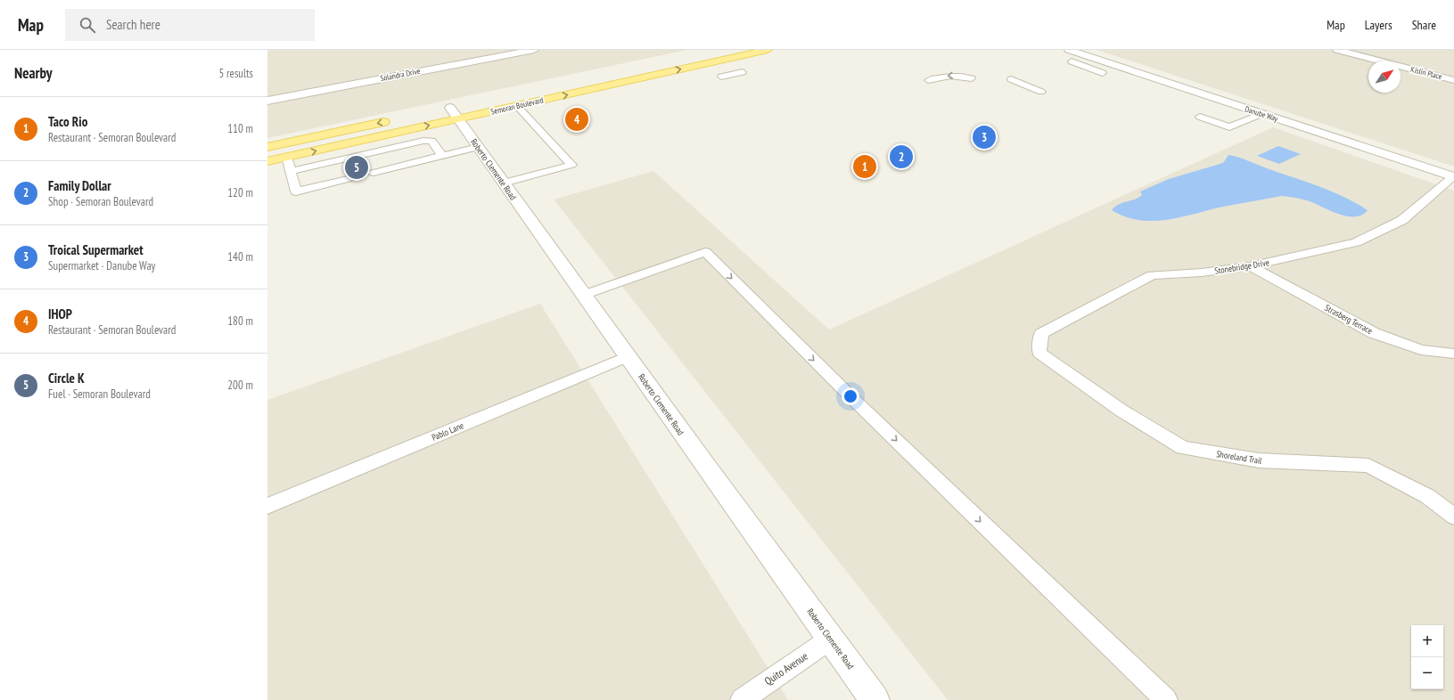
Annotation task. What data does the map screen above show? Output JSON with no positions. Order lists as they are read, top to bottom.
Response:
{
  "streets": {
    "main road": ["Semoran Boulevard"],
    "street": [
      "Kislin Place",
      "Solandra Drive",
      "Danube Way",
      "Roberto Clemente Road"
    ],
    "lane": [
      "Stonebridge Drive",
      "Strasberg Terrace",
      "Pablo Lane",
      "Shoreland Trail",
      "Quito Avenue"
    ]
  },
  "crossings": [
    ["Semoran Boulevard", "Roberto Clemente Road"],
    ["Danube Way", "Stonebridge Drive"],
    ["Roberto Clemente Road", "Pablo Lane"],
    ["Roberto Clemente Road", "Quito Avenue"],
    ["Stonebridge Drive", "Strasberg Terrace"],
    ["Stonebridge Drive", "Shoreland Trail"]
  ],
  "north": "top right",
  "page": {
    "header": "Map",
    "search": "Search here",
    "nav": ["Map", "Layers", "Share"],
    "heading": ["Nearby", "5 results"],
    "list": [
      {
        "mark": "1",
        "name": "Taco Rio",
        "note": "Restaurant · Semoran Boulevard",
        "value": "110 m"
      },
      {
        "mark": "2",
        "name": "Family Dollar",
        "note": "Shop · Semoran Boulevard",
        "value": "120 m"
      },
      {
        "mark": "3",
        "name": "Troical Supermarket",
        "note": "Supermarket · Danube Way",
        "value": "140 m"
      },
      {
        "mark": "4",
        "name": "IHOP",
        "note": "Restaurant · Semoran Boulevard",
        "value": "180 m"
      },
      {
        "mark": "5",
        "name": "Circle K",
        "note": "Fuel · Semoran Boulevard",
        "value": "200 m"
      }
    ],
    "pins": [
      "4",
      "3",
      "2",
      "1",
      "5"
    ],
    "map_buttons": ["+", "−"]
  }
}
